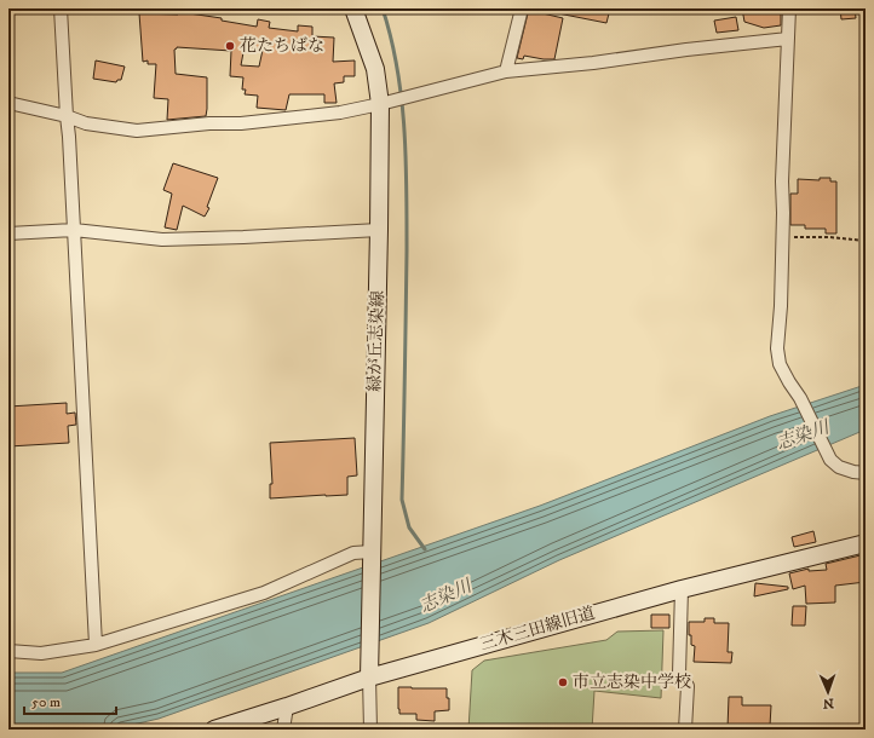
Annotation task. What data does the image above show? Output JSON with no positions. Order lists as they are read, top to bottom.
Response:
{
  "streets": {
    "street": ["緑が丘志染線", "三木三田線旧道"]
  },
  "crossings": [
    ["緑が丘志染線", "三木三田線旧道"]
  ],
  "water": ["志染川"],
  "places": ["花たちばな", "市立志染中学校"],
  "scale_bar": "50 m",
  "north": "bottom"
}
